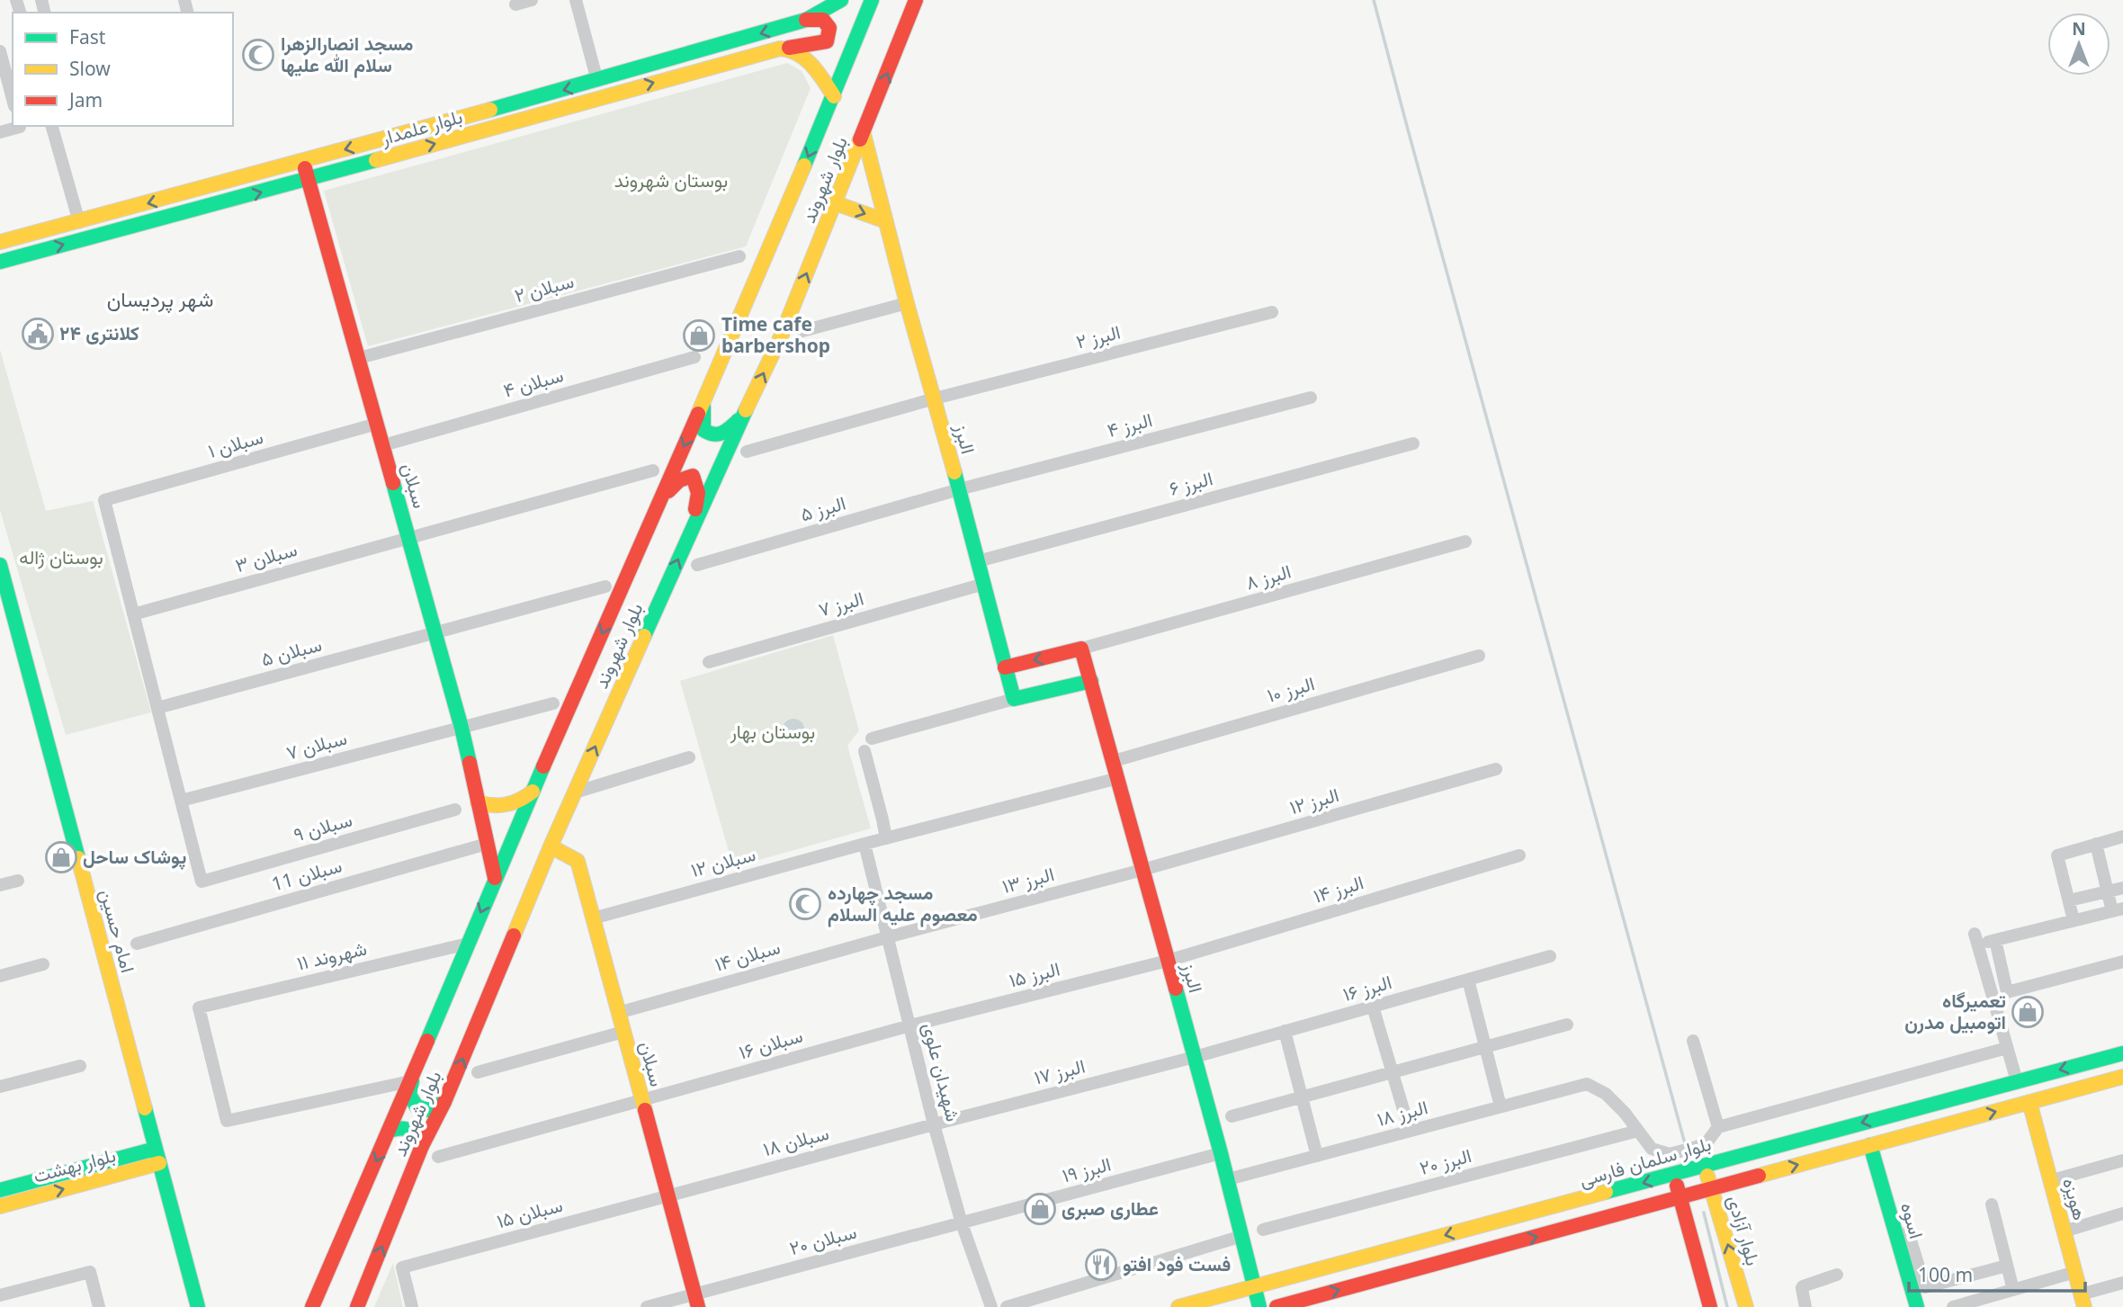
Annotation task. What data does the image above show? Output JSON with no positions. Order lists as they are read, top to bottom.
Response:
{
  "streets": {
    "main road": [
      "بلوار علمدار",
      "بلوار شهروند",
      "البرز",
      "سبلان",
      "امام حسین",
      "بلوار سلمان فارسی",
      "بلوار بهشت",
      "هویزه",
      "اسوه",
      "بلوار آزادی"
    ],
    "street": [
      "سبلان ۲",
      "البرز ۲",
      "سبلان ۴",
      "البرز ۴",
      "سبلان ۱",
      "البرز ۶",
      "البرز ۵",
      "سبلان ۳",
      "البرز ۸",
      "البرز ۷",
      "سبلان ۵",
      "البرز ۱۰",
      "سبلان ۷",
      "البرز ۱۲",
      "سبلان ۹",
      "سبلان ۱۲",
      "سبلان 11",
      "البرز ۱۳",
      "البرز ۱۴",
      "شهروند ۱۱",
      "سبلان ۱۴",
      "البرز ۱۵",
      "البرز ۱۶",
      "سبلان ۱۶",
      "شهیدان علوی",
      "البرز ۱۷",
      "البرز ۱۸",
      "سبلان ۱۸",
      "البرز ۲۰",
      "البرز ۱۹",
      "سبلان ۱۵",
      "سبلان ۲۰"
    ]
  },
  "crossings": [
    ["بلوار علمدار", "سبلان"],
    ["بلوار شهروند", "البرز"],
    ["بلوار شهروند", "سبلان"],
    ["بلوار شهروند", "شهروند ۱۱"],
    ["سبلان ۲", "سبلان"],
    ["البرز ۲", "البرز"],
    ["سبلان ۴", "سبلان"],
    ["البرز ۴", "البرز"],
    ["البرز ۴", "البرز ۵"],
    ["البرز", "البرز ۶"],
    ["البرز", "البرز ۵"],
    ["البرز", "البرز ۸"],
    ["البرز", "البرز ۷"],
    ["البرز", "البرز ۱۰"],
    ["البرز", "البرز ۱۲"],
    ["البرز", "سبلان ۱۲"],
    ["البرز", "البرز ۱۳"],
    ["البرز", "البرز ۱۴"],
    ["البرز", "البرز ۱۵"],
    ["البرز", "البرز ۱۶"],
    ["البرز", "البرز ۱۷"],
    ["البرز", "البرز ۱۸"],
    ["البرز", "بلوار سلمان فارسی"],
    ["البرز", "البرز ۱۹"],
    ["سبلان ۱", "سبلان"],
    ["سبلان ۱", "سبلان ۳"],
    ["سبلان", "سبلان ۳"],
    ["سبلان", "سبلان ۵"],
    ["سبلان", "سبلان ۷"],
    ["سبلان", "سبلان ۱۲"],
    ["سبلان", "سبلان 11"],
    ["سبلان", "سبلان ۱۴"],
    ["سبلان", "سبلان ۱۶"],
    ["سبلان", "سبلان ۱۸"],
    ["سبلان", "سبلان ۱۵"],
    ["سبلان", "سبلان ۲۰"],
    ["سبلان ۷", "سبلان ۹"],
    ["البرز ۱۲", "البرز ۱۳"],
    ["سبلان ۱۲", "شهیدان علوی"],
    ["البرز ۱۳", "سبلان ۱۴"],
    ["البرز ۱۳", "شهیدان علوی"],
    ["البرز ۱۴", "البرز ۱۵"],
    ["امام حسین", "بلوار بهشت"],
    ["سبلان ۱۴", "شهیدان علوی"],
    ["البرز ۱۵", "سبلان ۱۶"],
    ["البرز ۱۵", "شهیدان علوی"],
    ["البرز ۱۶", "البرز ۱۷"],
    ["سبلان ۱۶", "شهیدان علوی"],
    ["شهیدان علوی", "البرز ۱۷"],
    ["شهیدان علوی", "سبلان ۱۸"],
    ["شهیدان علوی", "البرز ۱۹"],
    ["شهیدان علوی", "سبلان ۲۰"],
    ["البرز ۱۷", "سبلان ۱۸"],
    ["البرز ۱۸", "البرز ۲۰"],
    ["سبلان ۱۸", "سبلان ۱۵"],
    ["بلوار سلمان فارسی", "بلوار آزادی"],
    ["البرز ۱۹", "سبلان ۲۰"]
  ],
  "districts": ["شهر پردیسان"],
  "parks": ["بوستان شهروند", "بوستان ژاله", "بوستان بهار"],
  "places": {
    "mosque": ["مسجد انصارالزهرا سلام الله علیها", "مسجد چهارده معصوم علیه السلام"],
    "public building": ["کلانتری ۲۴"],
    "shop": [
      "Time cafe barbershop",
      "پوشاک ساحل",
      "تعمیرگاه اتومبیل مدرن",
      "عطاری صبری"
    ],
    "restaurant": ["فست فود افتو"]
  },
  "legend": ["Fast", "Slow", "Jam"],
  "scale_bar": "100 m",
  "north": "top"
}
